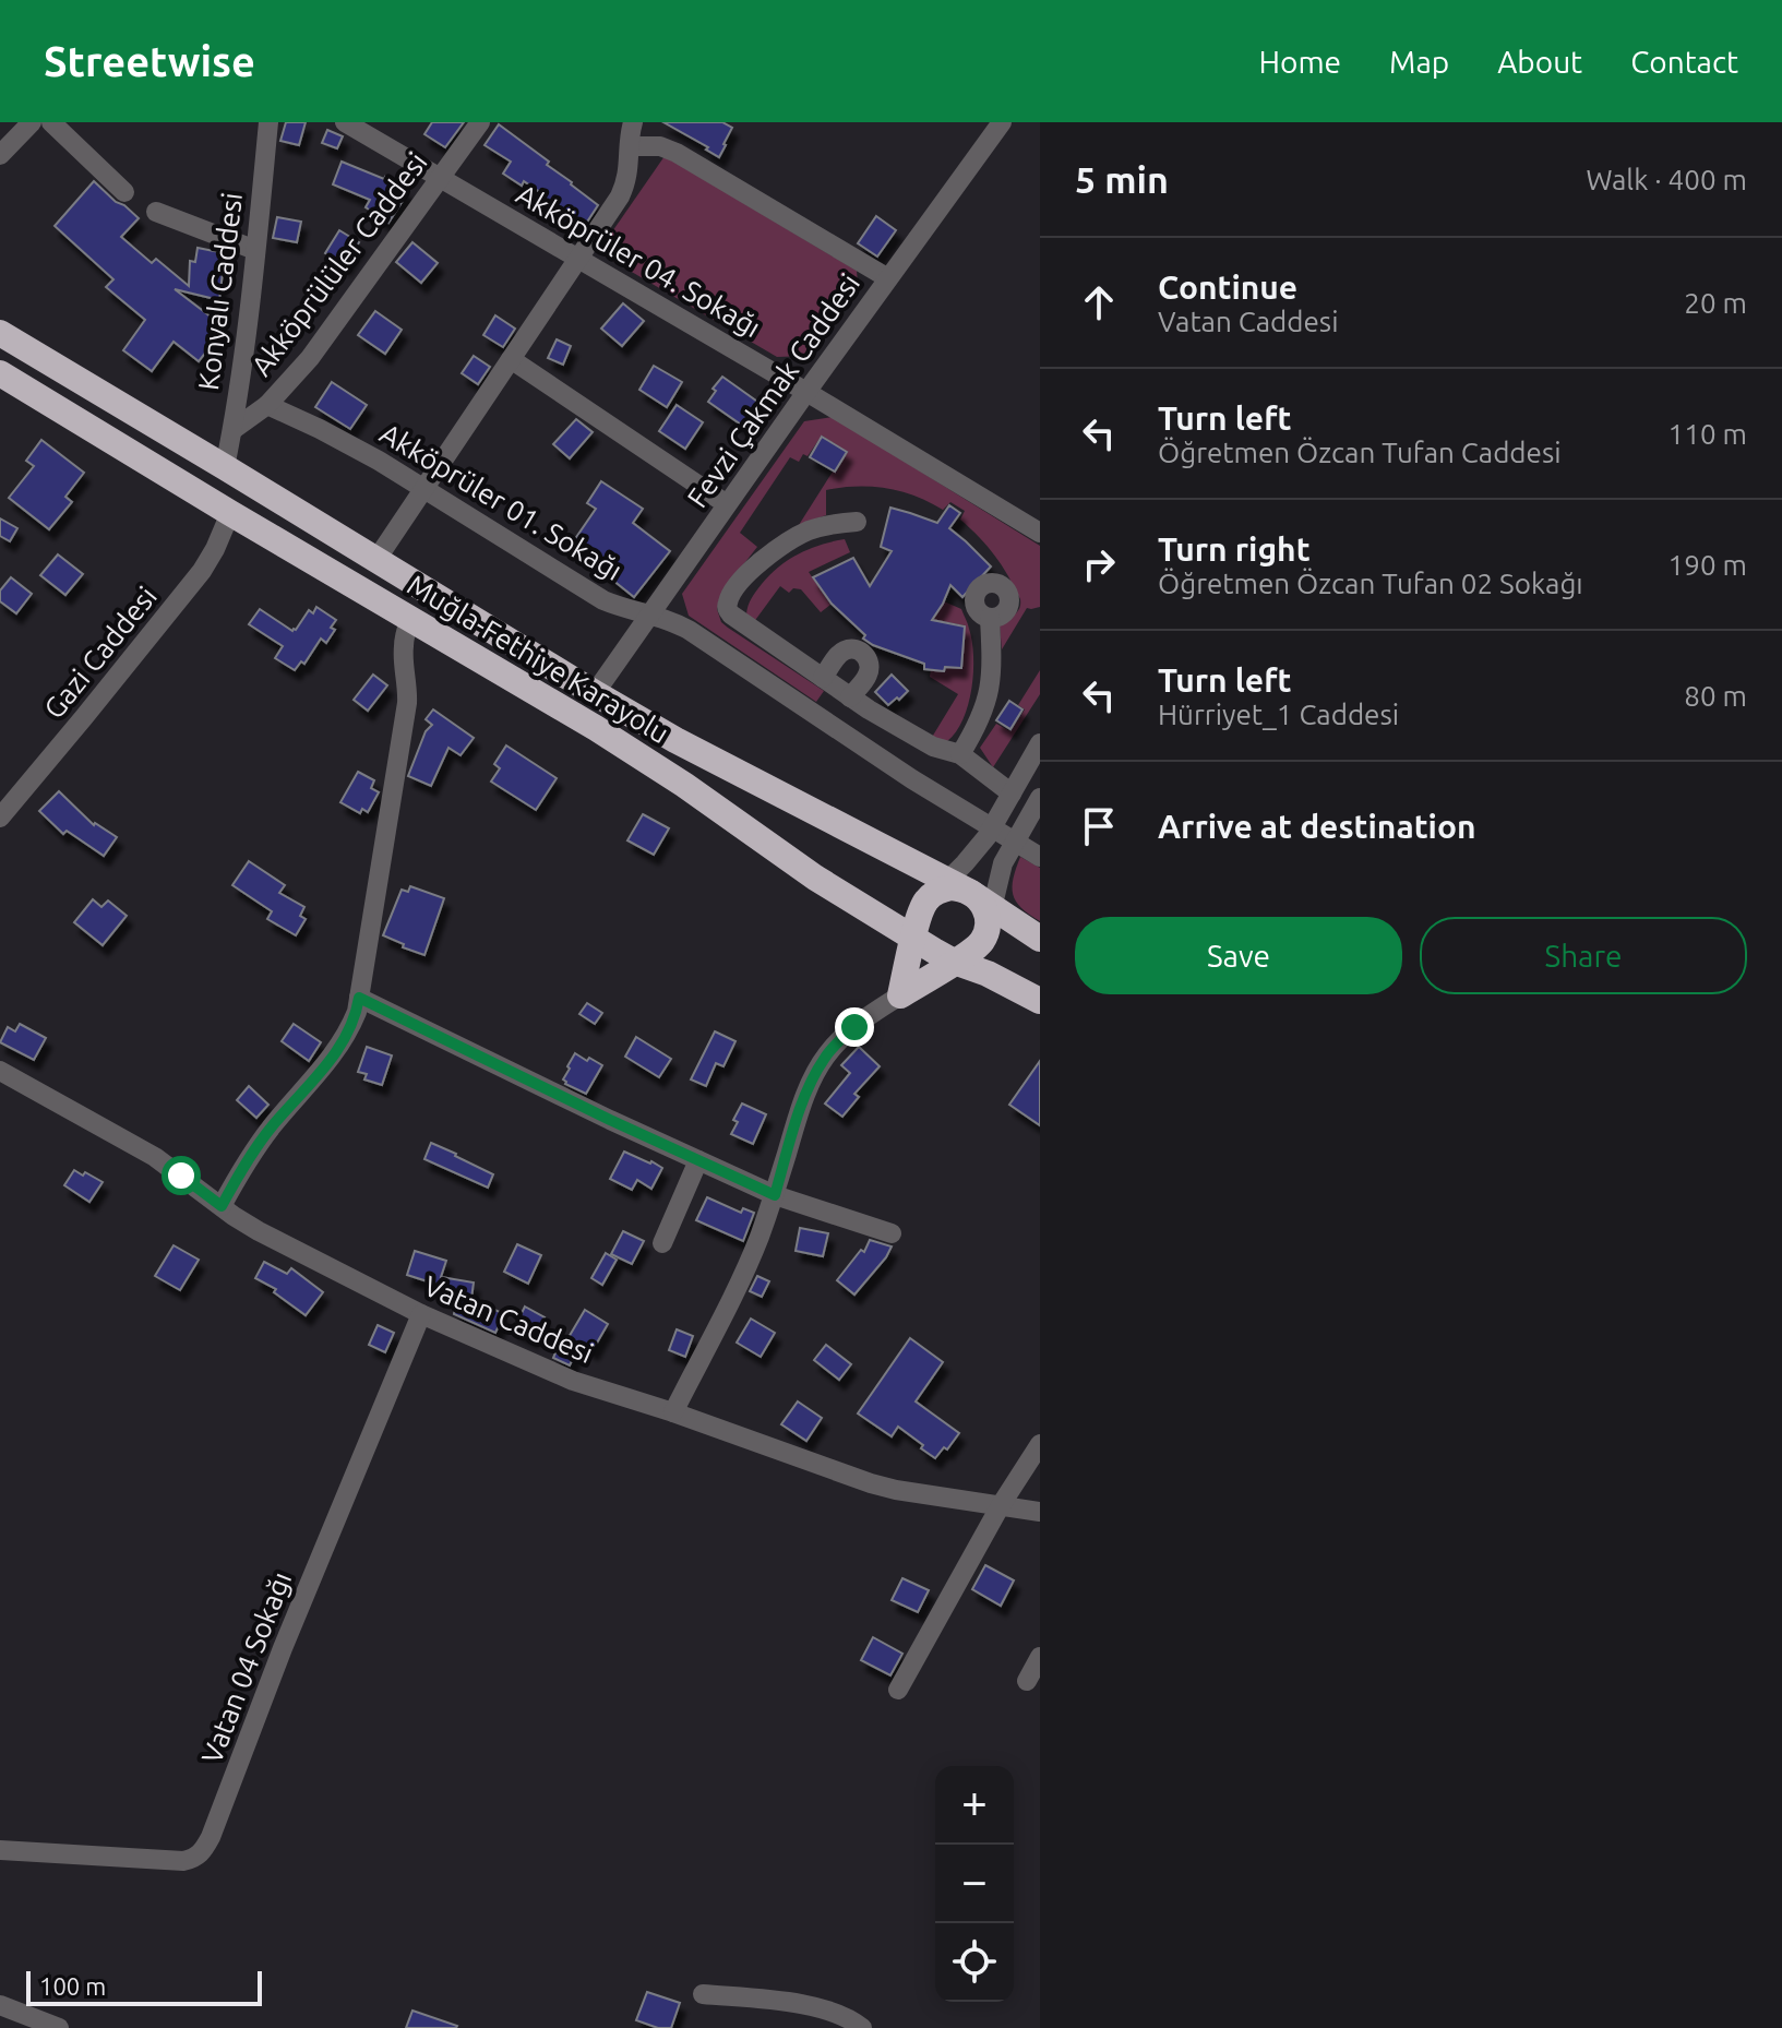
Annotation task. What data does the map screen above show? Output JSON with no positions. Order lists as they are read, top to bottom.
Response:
{
  "streets": {
    "highway": ["Muğla-Fethiye Karayolu"],
    "street": [
      "Akköprüler 04. Sokağı",
      "Akköprülüler Caddesi",
      "Konyalı Caddesi",
      "Fevzi Çakmak Caddesi",
      "Akköprüler 01. Sokağı",
      "Gazi Caddesi",
      "Vatan Caddesi",
      "Vatan 04 Sokağı"
    ]
  },
  "crossings": [
    ["Akköprüler 04. Sokağı", "Akköprülüler Caddesi"],
    ["Akköprüler 04. Sokağı", "Fevzi Çakmak Caddesi"],
    ["Akköprülüler Caddesi", "Konyalı Caddesi"],
    ["Akköprülüler Caddesi", "Akköprüler 01. Sokağı"],
    ["Konyalı Caddesi", "Muğla-Fethiye Karayolu"],
    ["Fevzi Çakmak Caddesi", "Akköprüler 01. Sokağı"],
    ["Fevzi Çakmak Caddesi", "Muğla-Fethiye Karayolu"],
    ["Gazi Caddesi", "Muğla-Fethiye Karayolu"],
    ["Vatan Caddesi", "Vatan 04 Sokağı"]
  ],
  "scale_bar": "100 m",
  "page": {
    "header": "Streetwise",
    "nav": [
      "Home",
      "Map",
      "About",
      "Contact"
    ],
    "heading": ["5 min", "Walk · 400 m"],
    "list": [
      ["Continue", "Vatan Caddesi", "20 m"],
      ["Turn left", "Öğretmen Özcan Tufan Caddesi", "110 m"],
      ["Turn right", "Öğretmen Özcan Tufan 02 Sokağı", "190 m"],
      ["Turn left", "Hürriyet_1 Caddesi", "80 m"],
      "Arrive at destination"
    ],
    "buttons": ["Save", "Share"],
    "map_buttons": ["+", "−"],
    "scale": "100 m"
  }
}
